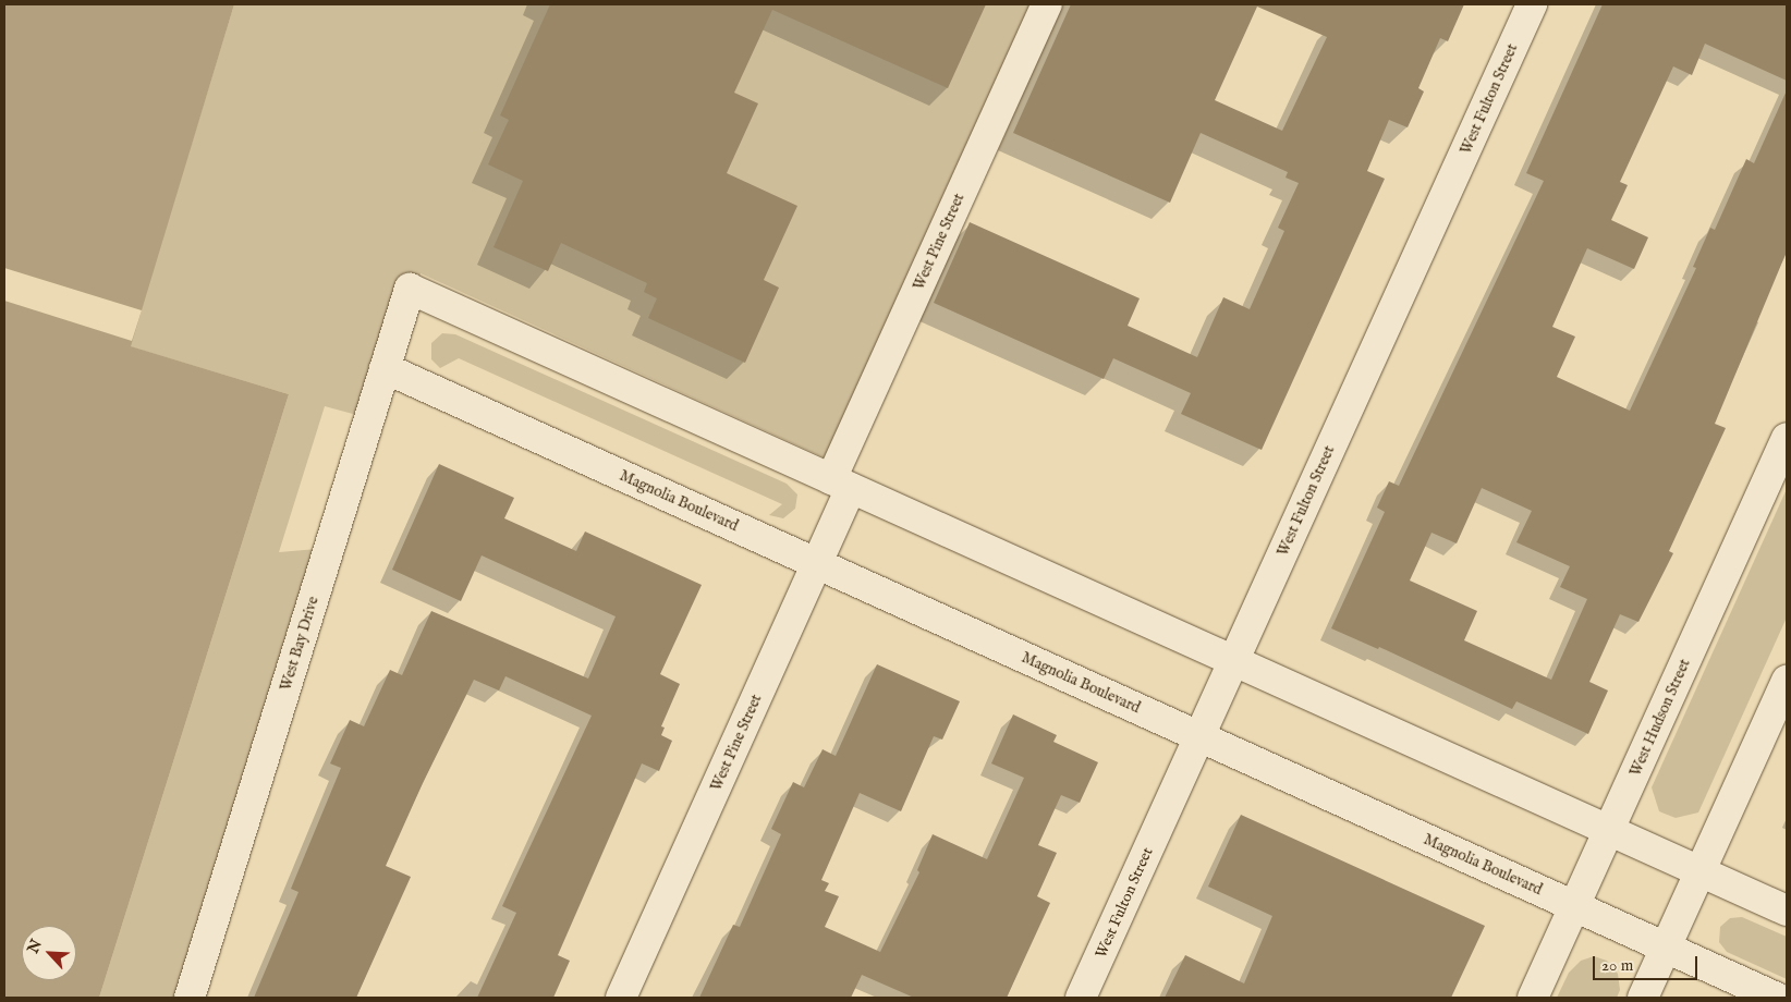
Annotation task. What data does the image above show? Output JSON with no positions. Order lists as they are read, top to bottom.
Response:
{
  "streets": {
    "street": [
      "West Fulton Street",
      "West Pine Street",
      "Magnolia Boulevard",
      "West Bay Drive",
      "West Hudson Street"
    ]
  },
  "crossings": [
    ["West Fulton Street", "Magnolia Boulevard"],
    ["West Pine Street", "Magnolia Boulevard"],
    ["West Pine Street", "West Bay Drive"],
    ["Magnolia Boulevard", "West Bay Drive"],
    ["Magnolia Boulevard", "West Hudson Street"]
  ],
  "scale_bar": "20 m",
  "north": "top left"
}
